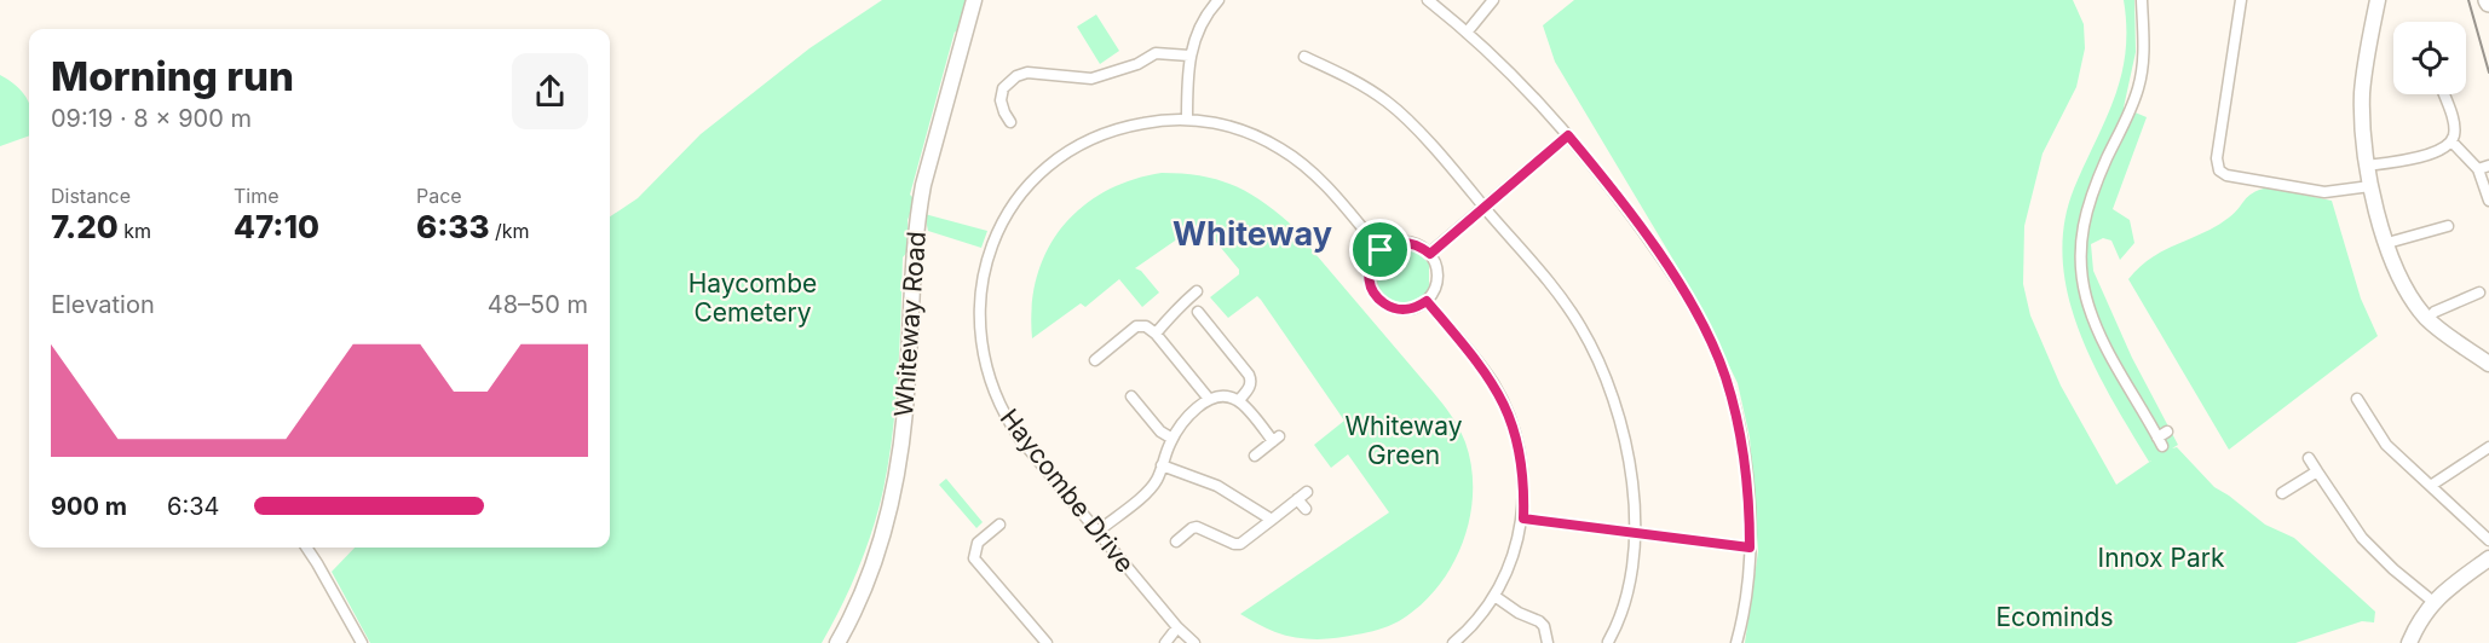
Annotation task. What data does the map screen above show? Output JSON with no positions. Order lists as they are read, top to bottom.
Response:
{
  "streets": {
    "street": ["Whiteway Road", "Haycombe Drive"]
  },
  "districts": ["Whiteway"],
  "parks": [
    "Haycombe Cemetery",
    "Whiteway Green",
    "Innox Park",
    "Ecominds"
  ],
  "page": {
    "heading": ["Morning run", "09:19 · 8 × 900 m"],
    "stats": [
      ["Distance", "7.20 km"],
      ["Time", "47:10"],
      ["Pace", "6:33 /km"]
    ],
    "chart": ["Elevation", "48–50 m"],
    "list": [
      {
        "name": "900 m",
        "note": "6:34"
      }
    ]
  }
}
